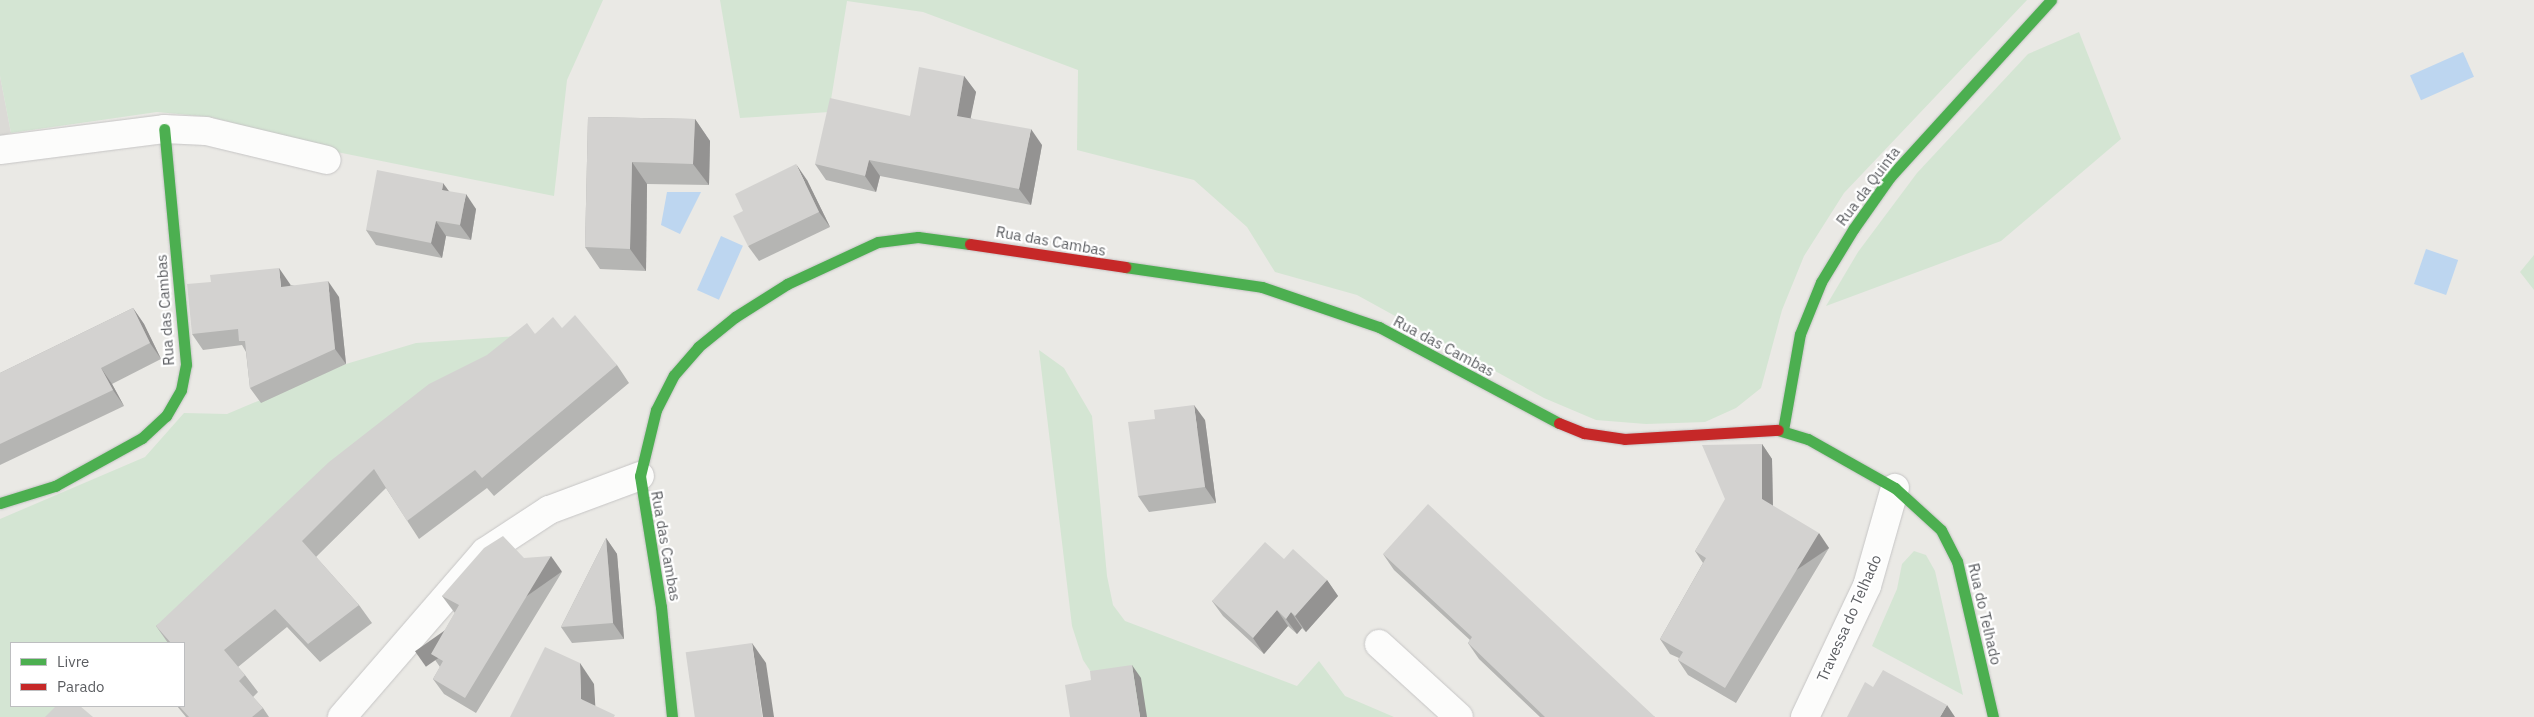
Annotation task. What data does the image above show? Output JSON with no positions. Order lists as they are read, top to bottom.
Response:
{
  "streets": {
    "street": [
      "Rua da Quinta",
      "Rua das Cambas",
      "Rua do Telhado",
      "Travessa do Telhado"
    ]
  },
  "crossings": [
    ["Rua da Quinta", "Rua das Cambas"],
    ["Rua da Quinta", "Rua do Telhado"],
    ["Rua das Cambas", "Rua do Telhado"],
    ["Rua do Telhado", "Travessa do Telhado"]
  ],
  "legend": ["Livre", "Parado"]
}
